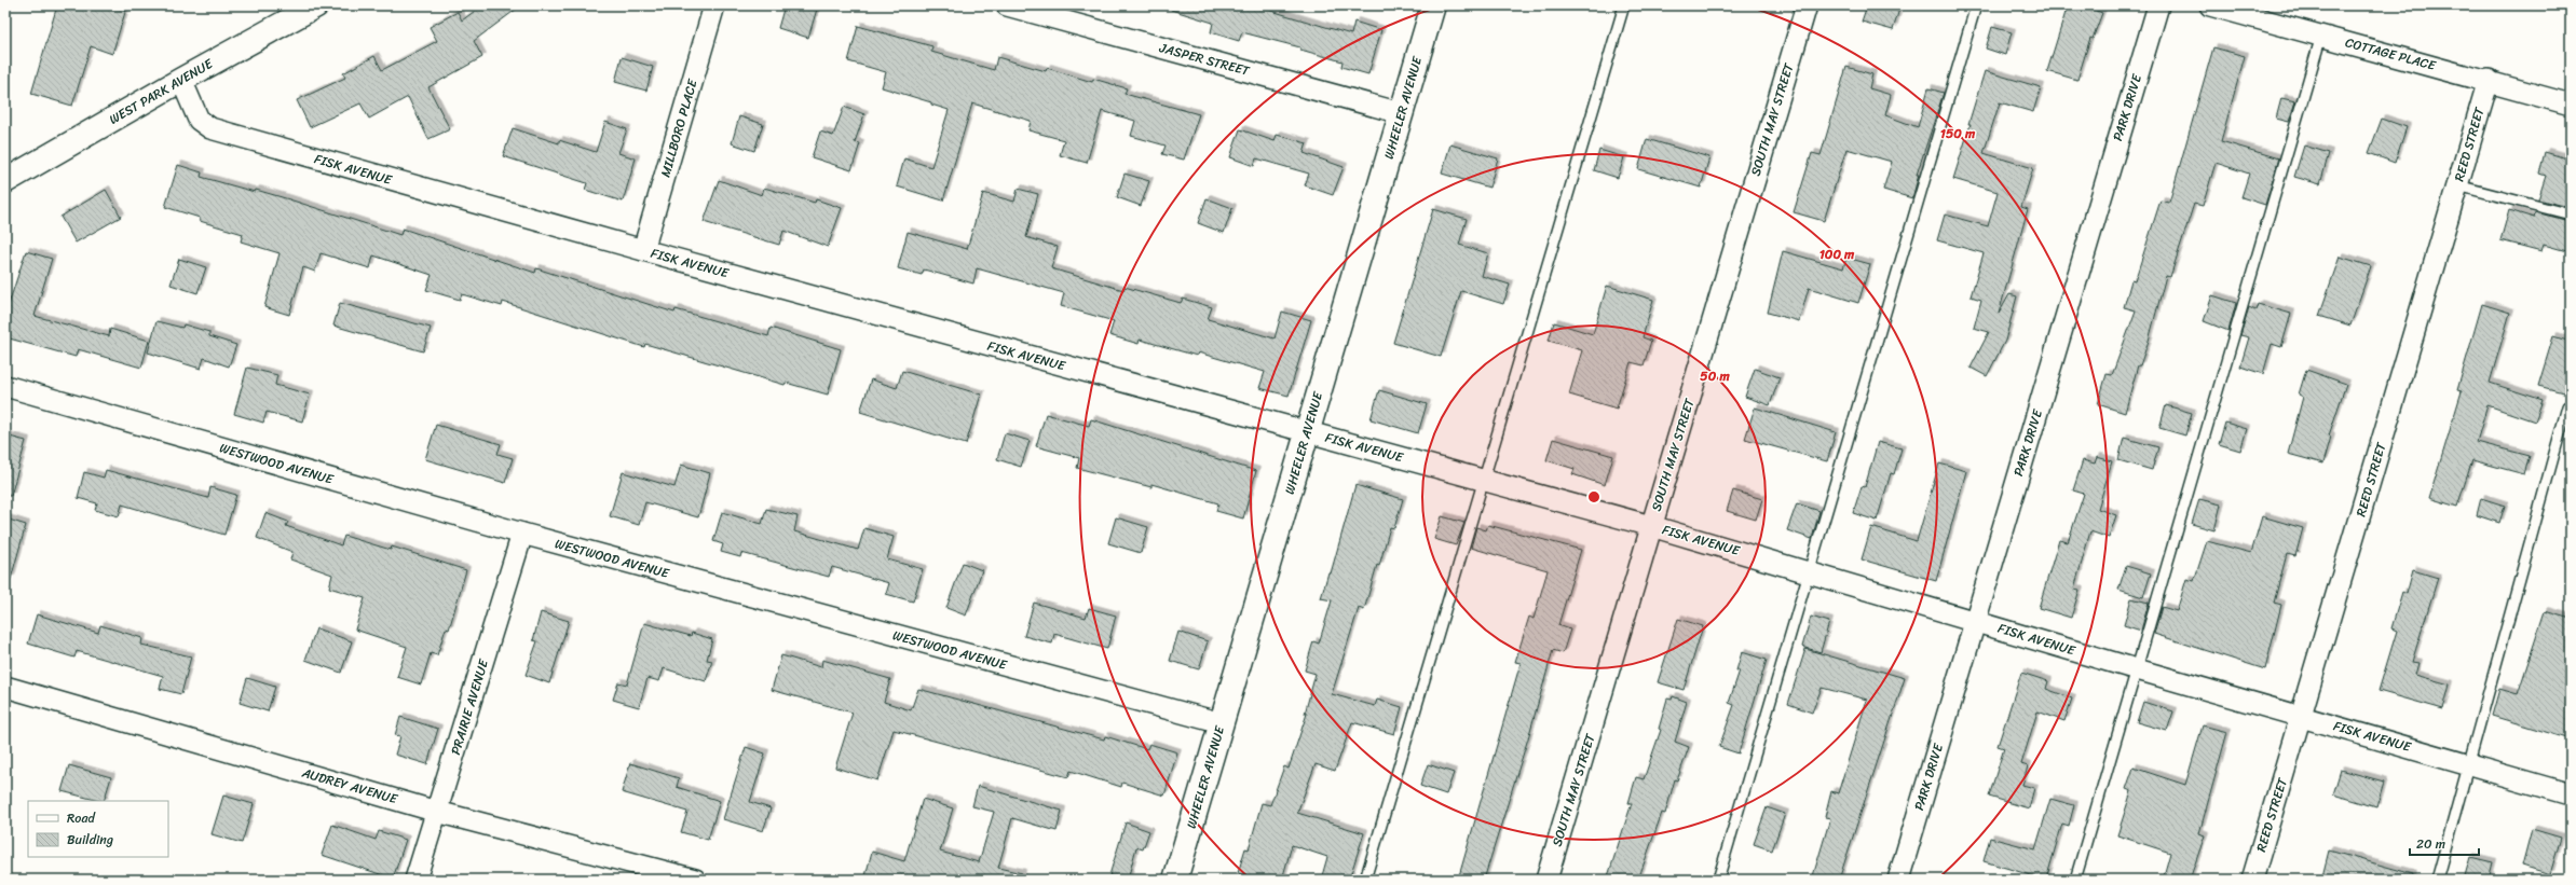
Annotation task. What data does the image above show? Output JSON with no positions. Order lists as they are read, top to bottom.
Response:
{
  "streets": {
    "street": [
      "COTTAGE PLACE",
      "JASPER STREET",
      "WEST PARK AVENUE",
      "WHEELER AVENUE",
      "PARK DRIVE",
      "SOUTH MAY STREET",
      "MILLBORO PLACE",
      "REED STREET",
      "FISK AVENUE",
      "WESTWOOD AVENUE",
      "PRAIRIE AVENUE",
      "AUDREY AVENUE"
    ]
  },
  "crossings": [
    ["COTTAGE PLACE", "REED STREET"],
    ["JASPER STREET", "WHEELER AVENUE"],
    ["WEST PARK AVENUE", "FISK AVENUE"],
    ["WHEELER AVENUE", "FISK AVENUE"],
    ["WHEELER AVENUE", "WESTWOOD AVENUE"],
    ["PARK DRIVE", "FISK AVENUE"],
    ["SOUTH MAY STREET", "FISK AVENUE"],
    ["MILLBORO PLACE", "FISK AVENUE"],
    ["REED STREET", "FISK AVENUE"],
    ["WESTWOOD AVENUE", "PRAIRIE AVENUE"],
    ["PRAIRIE AVENUE", "AUDREY AVENUE"]
  ],
  "legend": ["Road", "Building"],
  "scale_bar": "20 m",
  "rings": ["150 m", "100 m", "50 m"]
}
